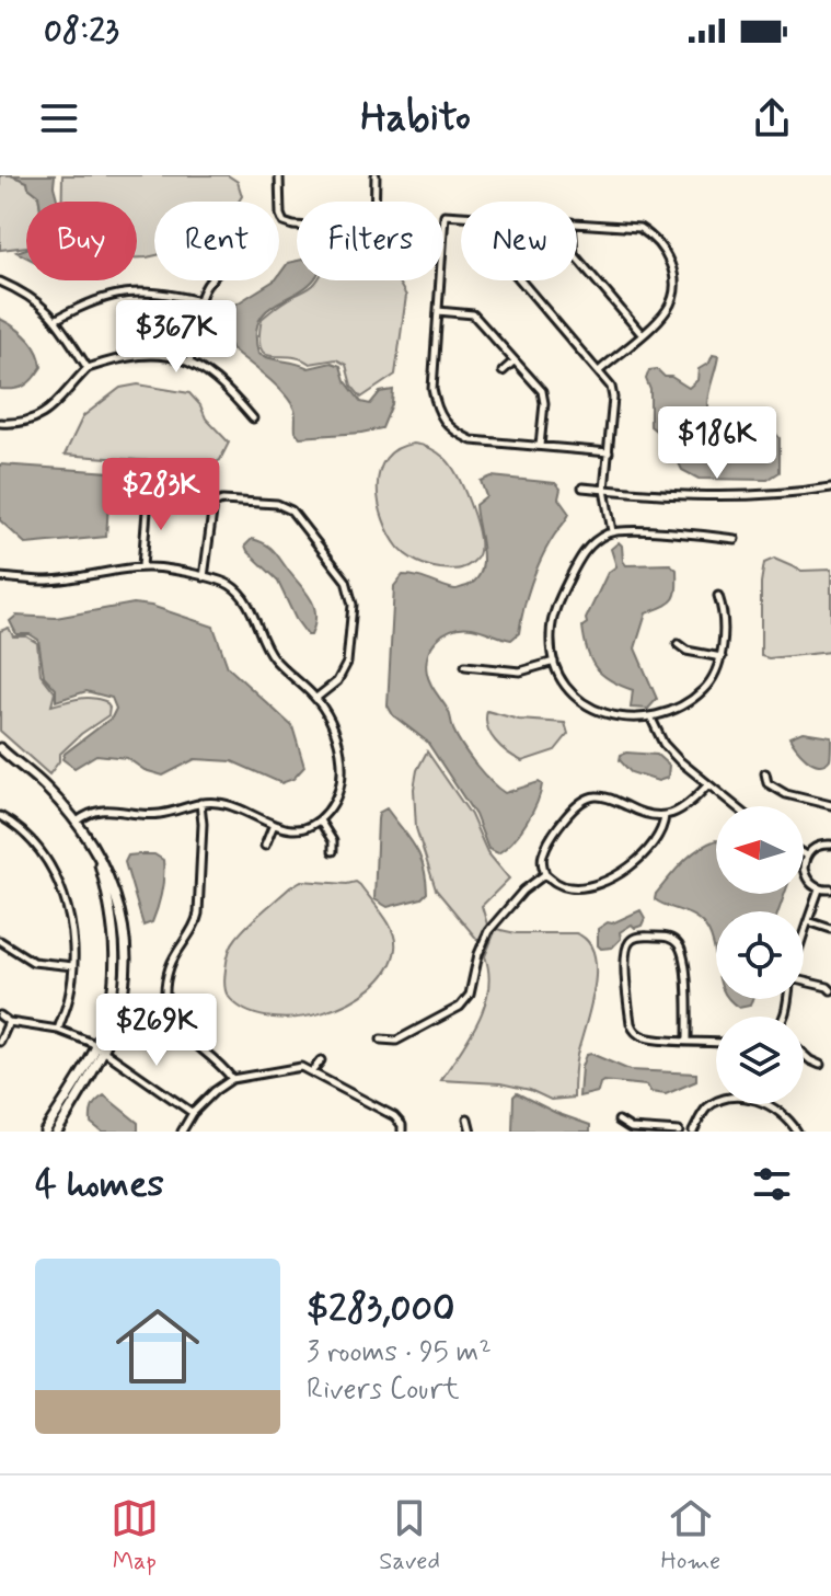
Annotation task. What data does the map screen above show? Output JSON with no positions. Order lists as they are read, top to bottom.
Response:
{
  "north": "left",
  "page": {
    "status": "08:23",
    "header": "Habito",
    "chip": [
      "Buy",
      "Rent",
      "Filters",
      "New"
    ],
    "price": [
      "$367K",
      "$186K",
      "$283K",
      "$269K"
    ],
    "heading": "4 homes",
    "list": [
      {
        "name": "$283,000",
        "note": "3 rooms · 95 m² · Rivers Court"
      }
    ],
    "tabs": ["Map", "Saved", "Home"]
  }
}
